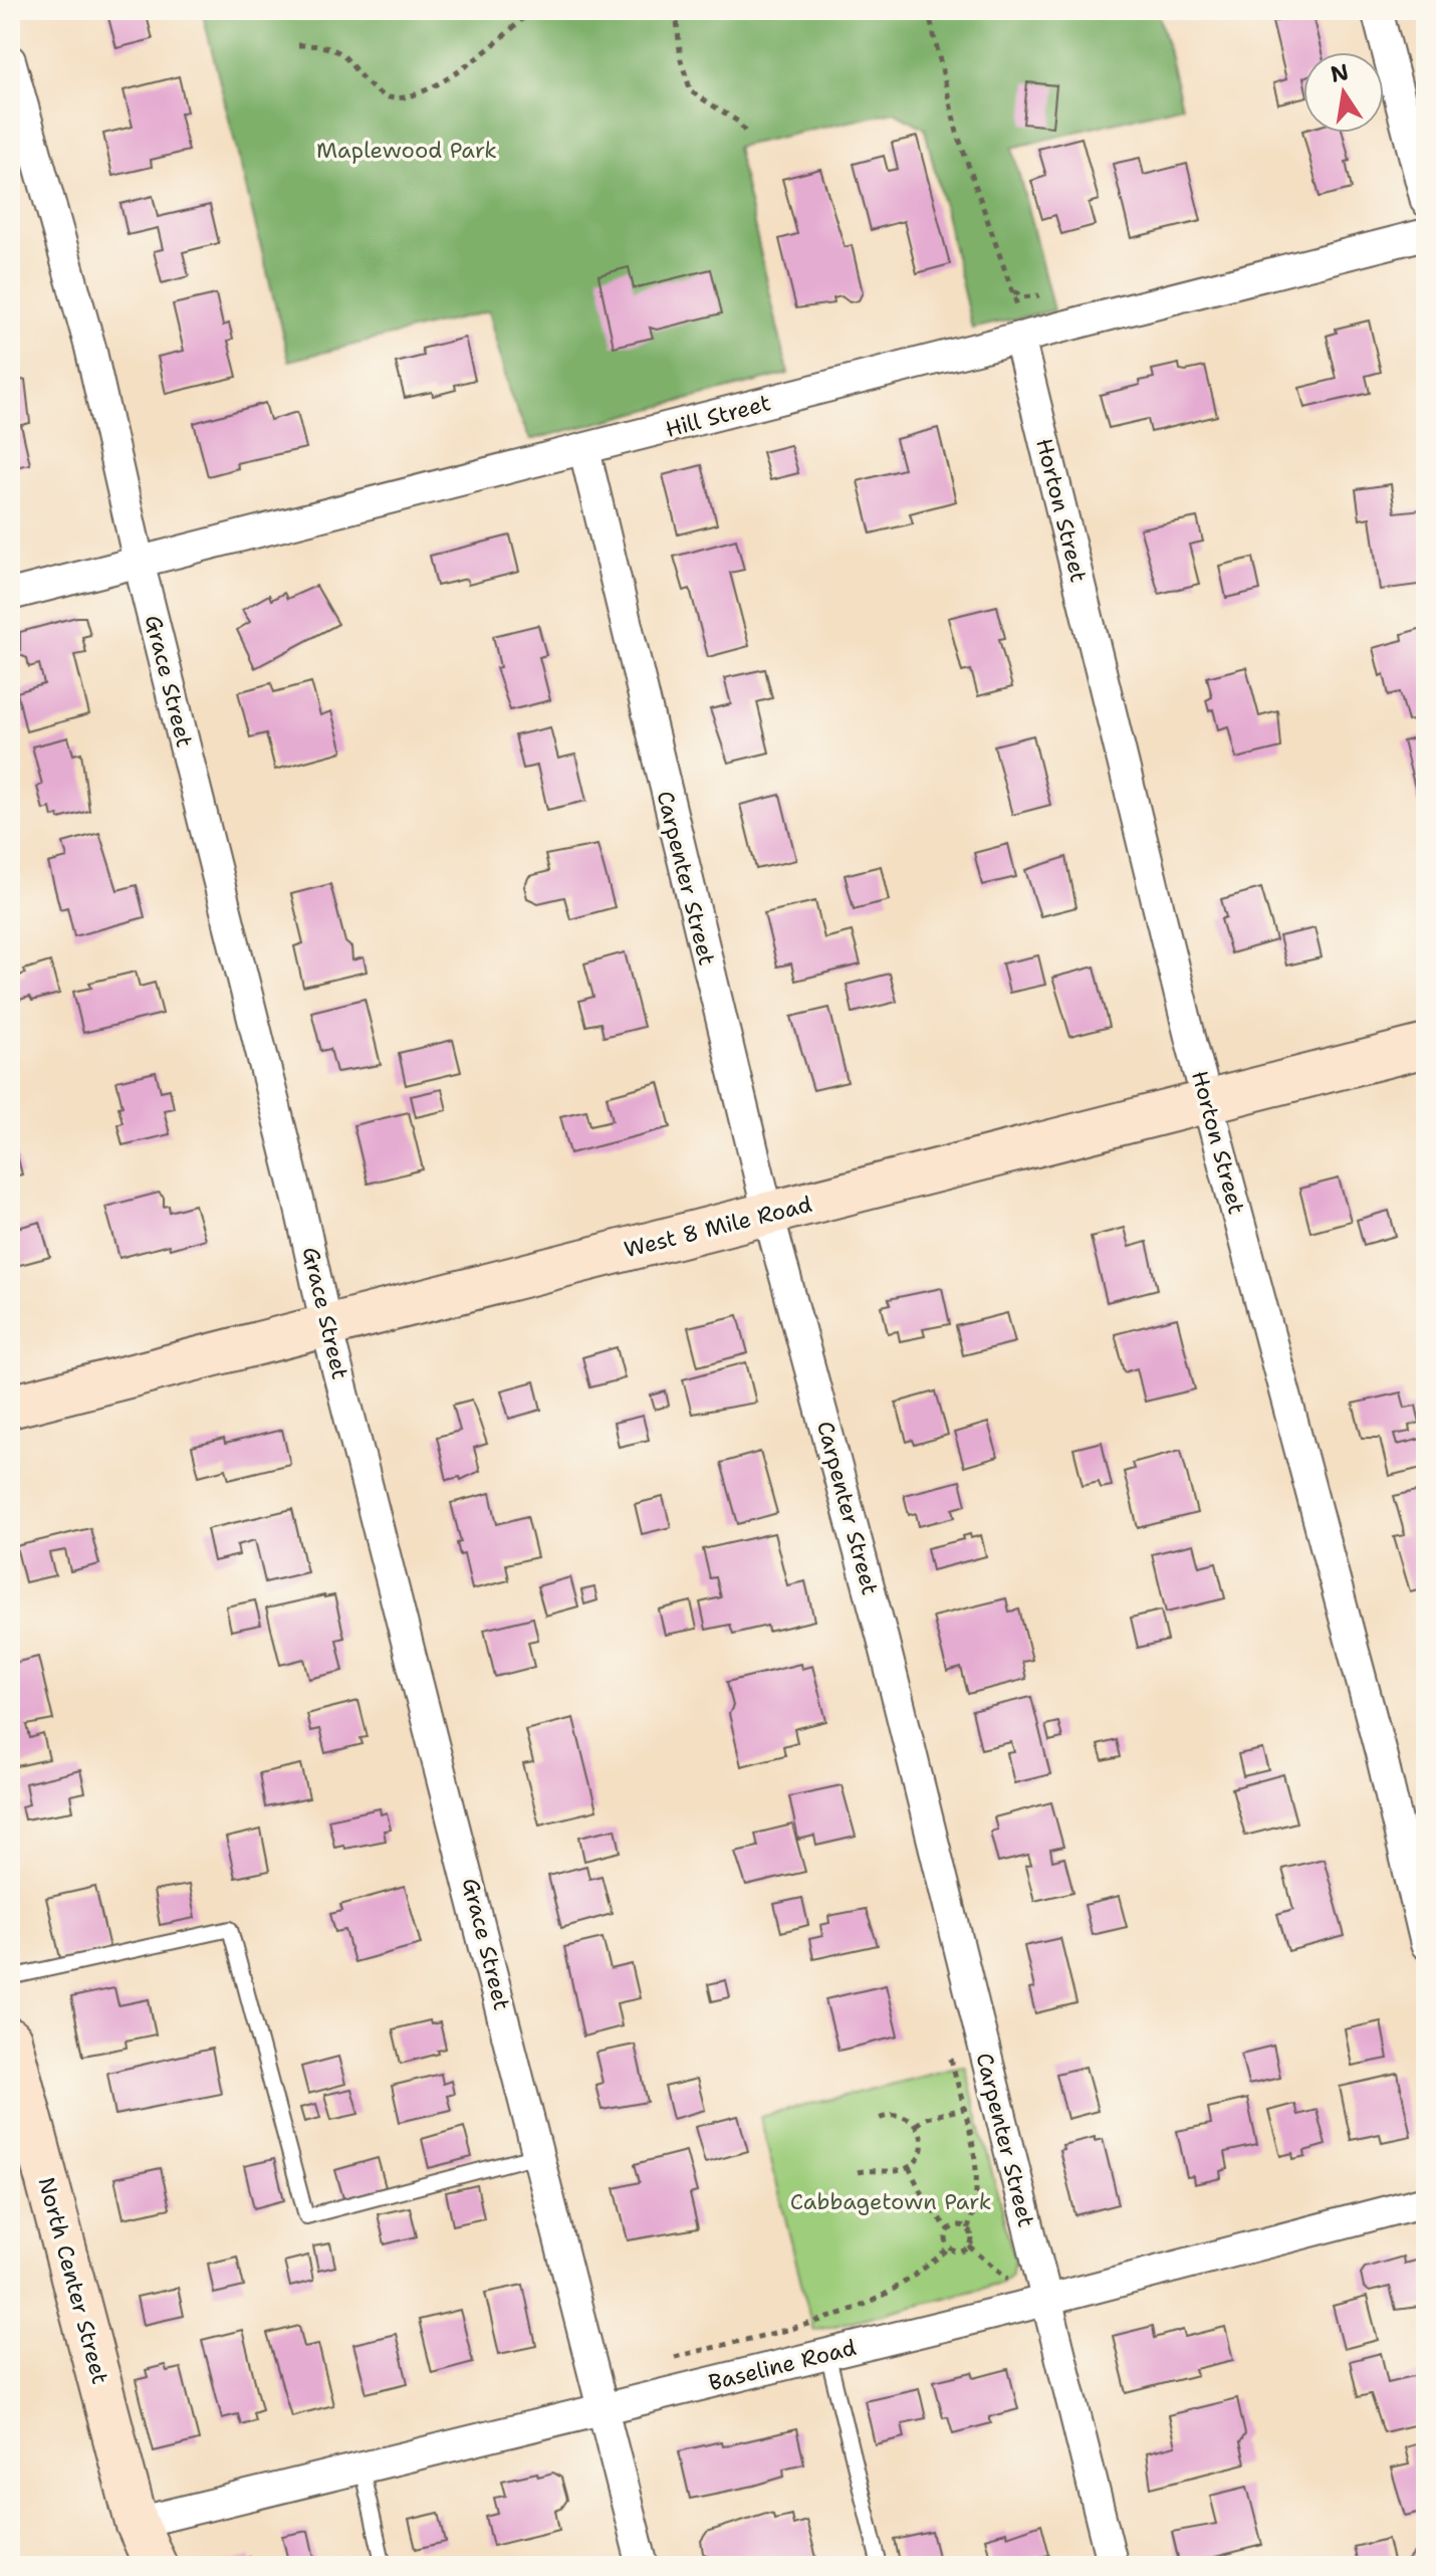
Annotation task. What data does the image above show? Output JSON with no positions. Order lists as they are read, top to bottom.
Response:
{
  "streets": {
    "main road": ["West 8 Mile Road", "North Center Street"],
    "street": [
      "Hill Street",
      "Horton Street",
      "Grace Street",
      "Carpenter Street",
      "Baseline Road"
    ]
  },
  "crossings": [
    ["Hill Street", "Horton Street"],
    ["Hill Street", "Grace Street"],
    ["Hill Street", "Carpenter Street"],
    ["Horton Street", "West 8 Mile Road"],
    ["Grace Street", "West 8 Mile Road"],
    ["Grace Street", "Baseline Road"],
    ["Carpenter Street", "West 8 Mile Road"],
    ["Carpenter Street", "Baseline Road"],
    ["North Center Street", "Baseline Road"]
  ],
  "parks": ["Maplewood Park", "Cabbagetown Park"],
  "north": "top"
}
